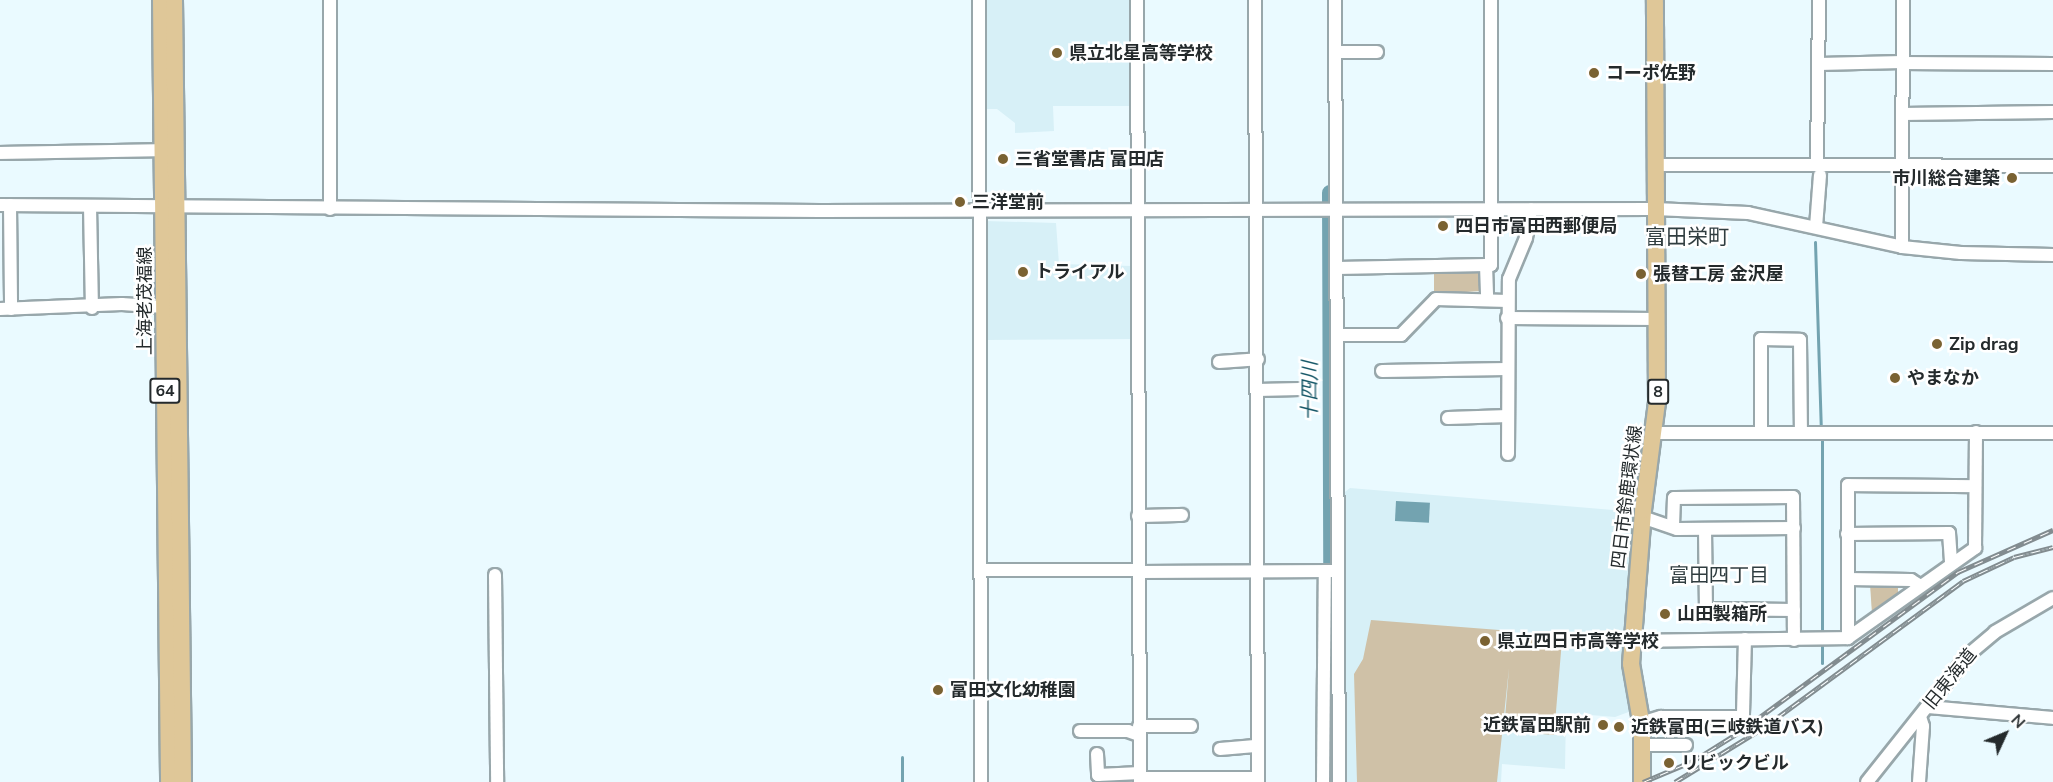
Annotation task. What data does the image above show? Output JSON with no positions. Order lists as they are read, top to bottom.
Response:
{
  "streets": {
    "main road": [
      "上海老茂福線",
      "64",
      "8",
      "四日市鈴鹿環状線"
    ],
    "street": ["旧東海道"]
  },
  "districts": ["富田栄町", "富田四丁目"],
  "water": ["十四川"],
  "places": [
    "県立北星高等学校",
    "コーポ佐野",
    "三省堂書店 富田店",
    "市川総合建築",
    "三洋堂前",
    "四日市富田西郵便局",
    "トライアル",
    "張替工房 金沢屋",
    "Zip drag",
    "やまなか",
    "山田製箱所",
    "県立四日市高等学校",
    "富田文化幼稚園",
    "近鉄富田駅前",
    "近鉄富田(三岐鉄道バス)",
    "リビックビル"
  ],
  "north": "top right"
}
